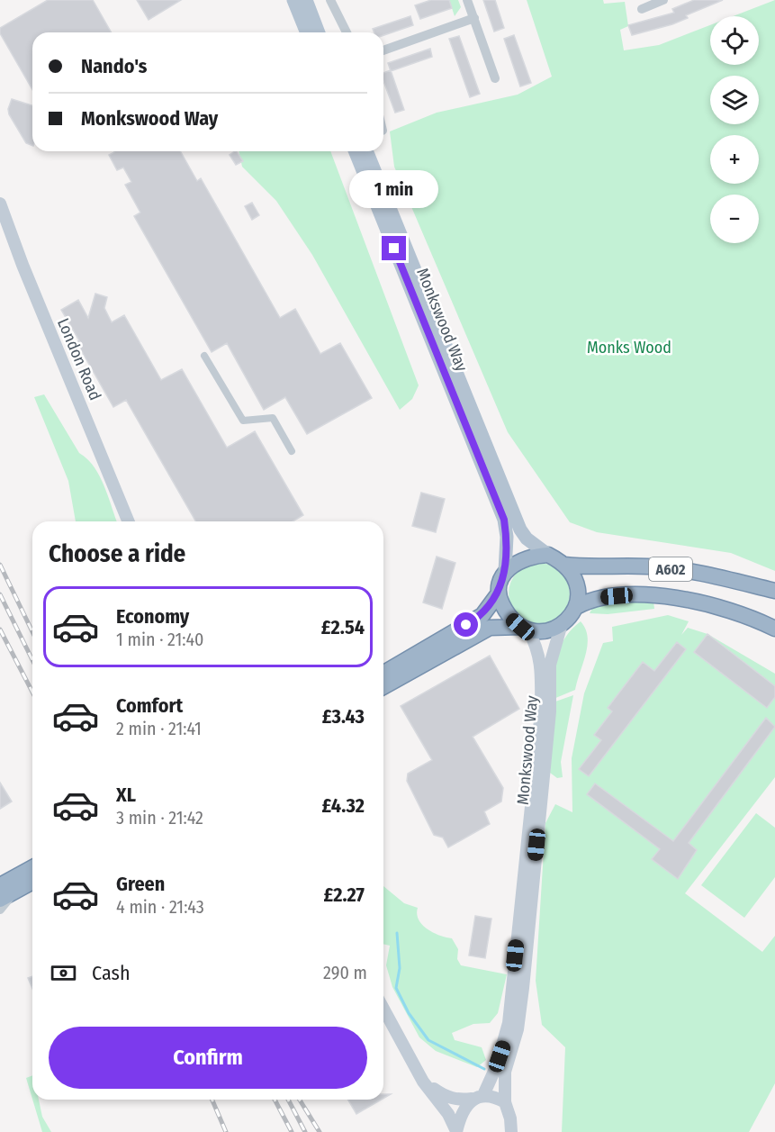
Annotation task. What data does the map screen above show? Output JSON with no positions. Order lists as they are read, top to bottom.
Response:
{
  "streets": {
    "highway": ["A602"],
    "main road": ["Monkswood Way", "London Road"]
  },
  "crossings": [
    ["Monkswood Way", "A602"]
  ],
  "parks": ["Monks Wood"],
  "page": {
    "map_buttons": ["+", "−"],
    "banner": ["Nando's", "Monkswood Way"],
    "bubble": "1 min",
    "heading": "Choose a ride",
    "list": [
      {
        "name": "Economy",
        "note": "1 min · 21:40",
        "value": "£2.54"
      },
      {
        "name": "Comfort",
        "note": "2 min · 21:41",
        "value": "£3.43"
      },
      {
        "name": "XL",
        "note": "3 min · 21:42",
        "value": "£4.32"
      },
      {
        "name": "Green",
        "note": "4 min · 21:43",
        "value": "£2.27"
      }
    ],
    "pay": ["Cash", "290 m"],
    "buttons": "Confirm"
  }
}
